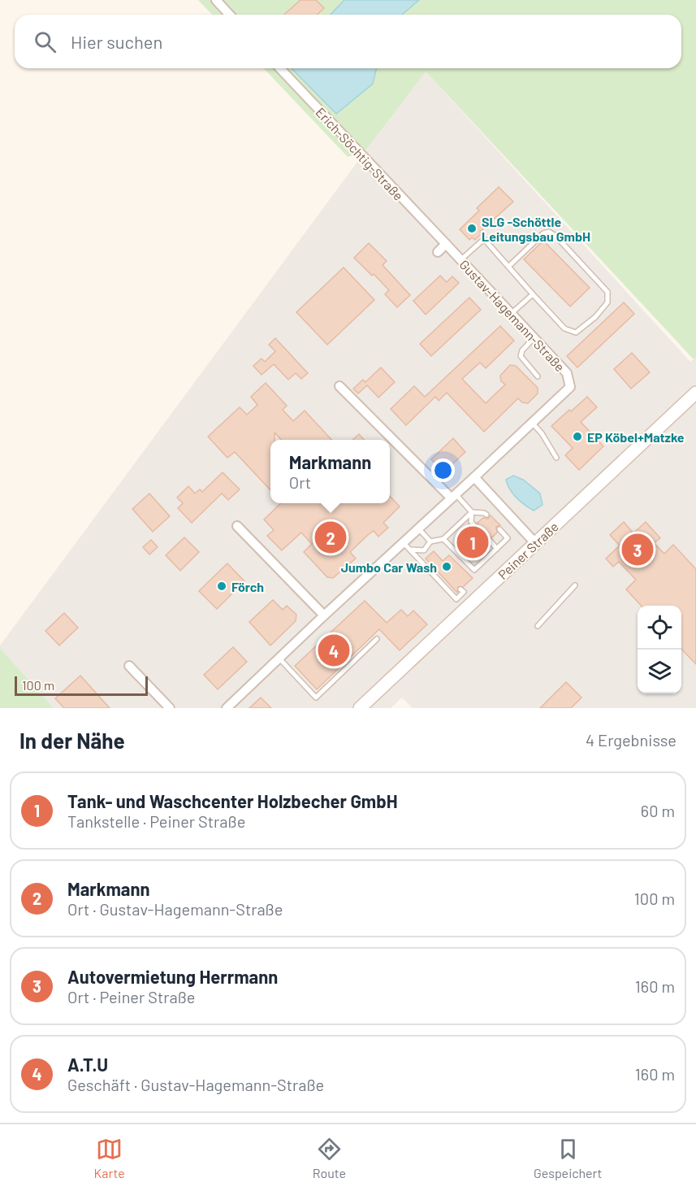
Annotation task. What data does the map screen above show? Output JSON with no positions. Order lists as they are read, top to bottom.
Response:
{
  "streets": {
    "main road": ["Peiner Straße"],
    "street": ["Erich-Söchtig-Straße", "Gustav-Hagemann-Straße"]
  },
  "crossings": [
    ["Erich-Söchtig-Straße", "Gustav-Hagemann-Straße"]
  ],
  "places": [
    "SLG -Schöttle Leitungsbau GmbH",
    "EP Köbel+Matzke",
    "Jumbo Car Wash",
    "Förch"
  ],
  "scale_bar": "100 m",
  "page": {
    "search": "Hier suchen",
    "popup": ["Markmann", "Ort"],
    "pins": [
      "2",
      "1",
      "3",
      "4"
    ],
    "scale": "100 m",
    "heading": ["In der Nähe", "4 Ergebnisse"],
    "list": [
      {
        "mark": "1",
        "name": "Tank- und Waschcenter Holzbecher GmbH",
        "note": "Tankstelle · Peiner Straße",
        "value": "60 m"
      },
      {
        "mark": "2",
        "name": "Markmann",
        "note": "Ort · Gustav-Hagemann-Straße",
        "value": "100 m"
      },
      {
        "mark": "3",
        "name": "Autovermietung Herrmann",
        "note": "Ort · Peiner Straße",
        "value": "160 m"
      },
      {
        "mark": "4",
        "name": "A.T.U",
        "note": "Geschäft · Gustav-Hagemann-Straße",
        "value": "160 m"
      }
    ],
    "nav": ["Karte", "Route", "Gespeichert"]
  }
}
